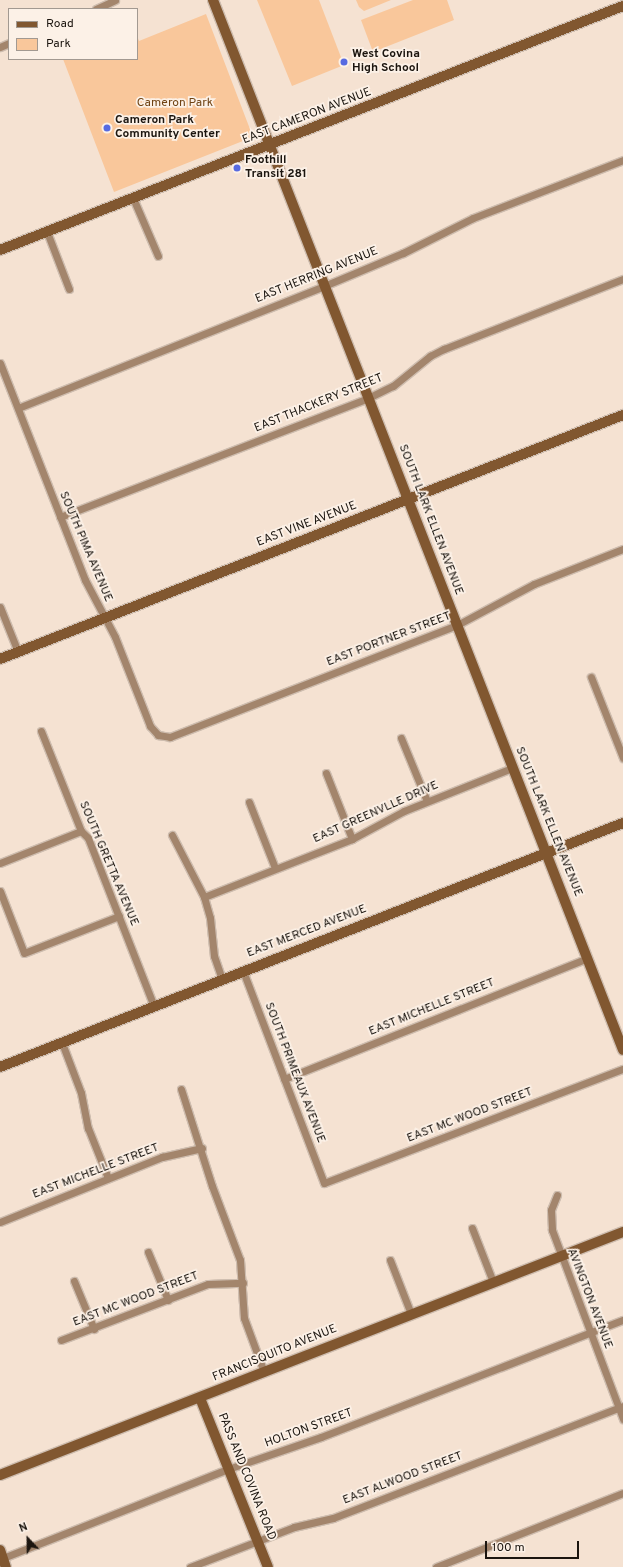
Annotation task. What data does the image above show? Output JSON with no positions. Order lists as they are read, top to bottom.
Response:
{
  "streets": {
    "street": [
      "EAST CAMERON AVENUE",
      "EAST HERRING AVENUE",
      "EAST THACKERY STREET",
      "SOUTH LARK ELLEN AVENUE",
      "EAST VINE AVENUE",
      "SOUTH PIMA AVENUE",
      "EAST PORTNER STREET",
      "EAST GREENVLLE DRIVE",
      "SOUTH GRETTA AVENUE",
      "EAST MERCED AVENUE",
      "EAST MICHELLE STREET",
      "SOUTH PRIMEAUX AVENUE",
      "EAST MC WOOD STREET",
      "AVINGTON AVENUE",
      "FRANCISQUITO AVENUE",
      "HOLTON STREET",
      "PASS AND COVINA ROAD",
      "EAST ALWOOD STREET"
    ]
  },
  "crossings": [
    ["EAST CAMERON AVENUE", "SOUTH LARK ELLEN AVENUE"],
    ["EAST HERRING AVENUE", "SOUTH LARK ELLEN AVENUE"],
    ["EAST HERRING AVENUE", "SOUTH PIMA AVENUE"],
    ["EAST THACKERY STREET", "SOUTH LARK ELLEN AVENUE"],
    ["EAST THACKERY STREET", "SOUTH PIMA AVENUE"],
    ["SOUTH LARK ELLEN AVENUE", "EAST VINE AVENUE"],
    ["SOUTH LARK ELLEN AVENUE", "EAST PORTNER STREET"],
    ["SOUTH LARK ELLEN AVENUE", "EAST GREENVLLE DRIVE"],
    ["SOUTH LARK ELLEN AVENUE", "EAST MERCED AVENUE"],
    ["SOUTH LARK ELLEN AVENUE", "EAST MICHELLE STREET"],
    ["EAST VINE AVENUE", "SOUTH PIMA AVENUE"],
    ["SOUTH PIMA AVENUE", "EAST PORTNER STREET"],
    ["SOUTH GRETTA AVENUE", "EAST MERCED AVENUE"],
    ["EAST MERCED AVENUE", "SOUTH PRIMEAUX AVENUE"],
    ["EAST MICHELLE STREET", "SOUTH PRIMEAUX AVENUE"],
    ["SOUTH PRIMEAUX AVENUE", "EAST MC WOOD STREET"],
    ["AVINGTON AVENUE", "FRANCISQUITO AVENUE"],
    ["AVINGTON AVENUE", "HOLTON STREET"],
    ["AVINGTON AVENUE", "EAST ALWOOD STREET"],
    ["FRANCISQUITO AVENUE", "PASS AND COVINA ROAD"],
    ["HOLTON STREET", "PASS AND COVINA ROAD"],
    ["PASS AND COVINA ROAD", "EAST ALWOOD STREET"]
  ],
  "parks": ["Cameron Park"],
  "places": ["West Covina High School", "Cameron Park Community Center", "Foothill Transit 281"],
  "legend": ["Road", "Park"],
  "scale_bar": "100 m",
  "north": "top"
}
